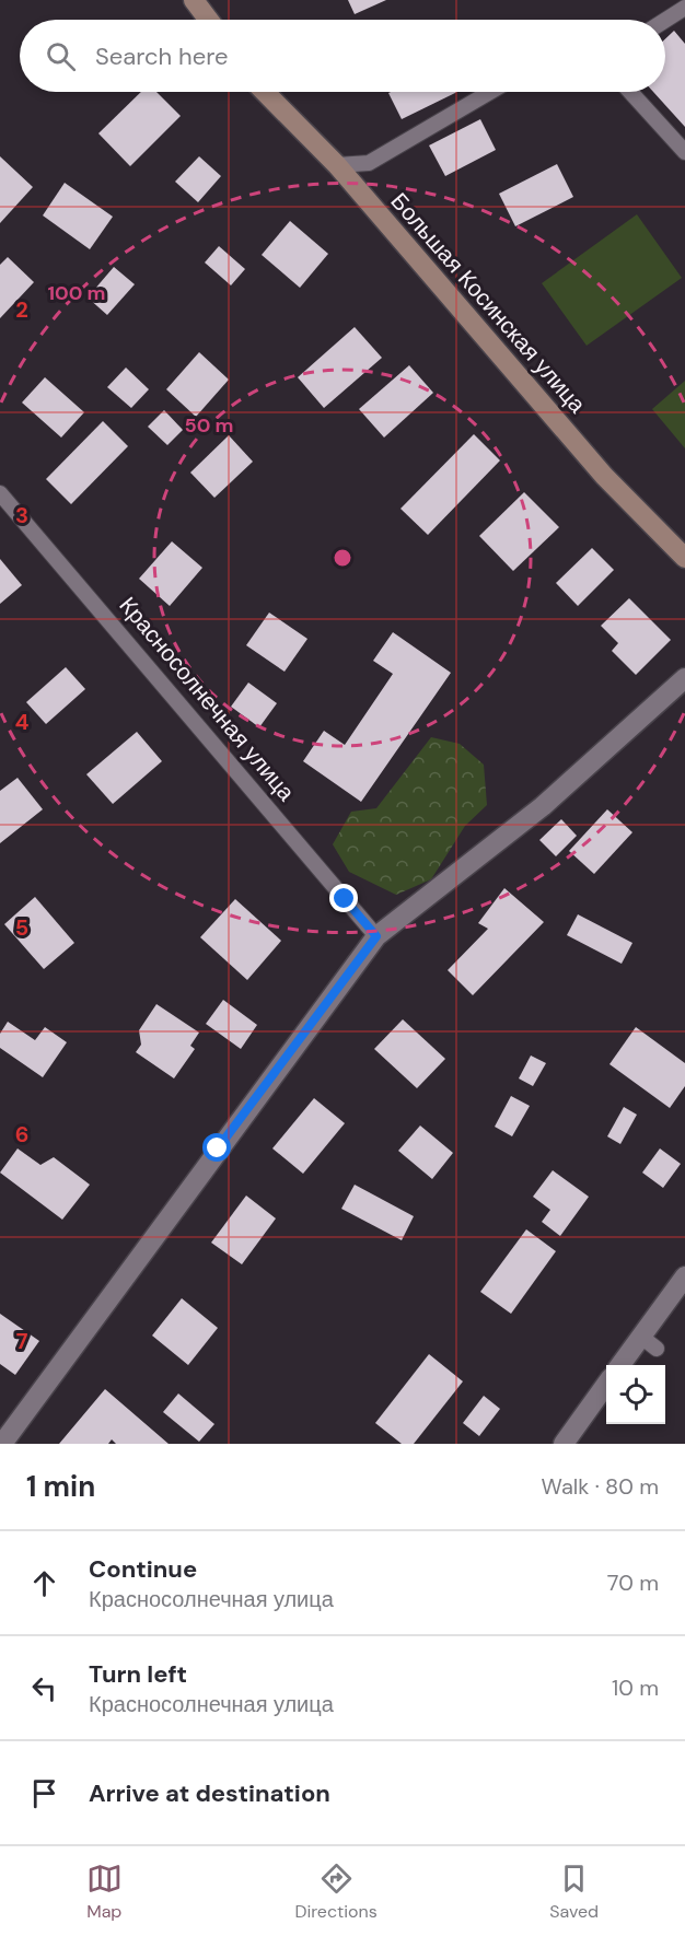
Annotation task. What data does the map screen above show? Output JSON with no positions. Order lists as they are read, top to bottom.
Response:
{
  "streets": {
    "street": ["Большая Косинская улица"],
    "lane": ["Красносолнечная улица"]
  },
  "page": {
    "search": "Search here",
    "heading": ["1 min", "Walk · 80 m"],
    "list": [
      ["Continue", "Красносолнечная улица", "70 m"],
      ["Turn left", "Красносолнечная улица", "10 m"],
      "Arrive at destination"
    ],
    "nav": ["Map", "Directions", "Saved"]
  },
  "grid": {
    "rows": [
      "2",
      "3",
      "4",
      "5",
      "6",
      "7"
    ]
  },
  "rings": ["100 m", "50 m"]
}
